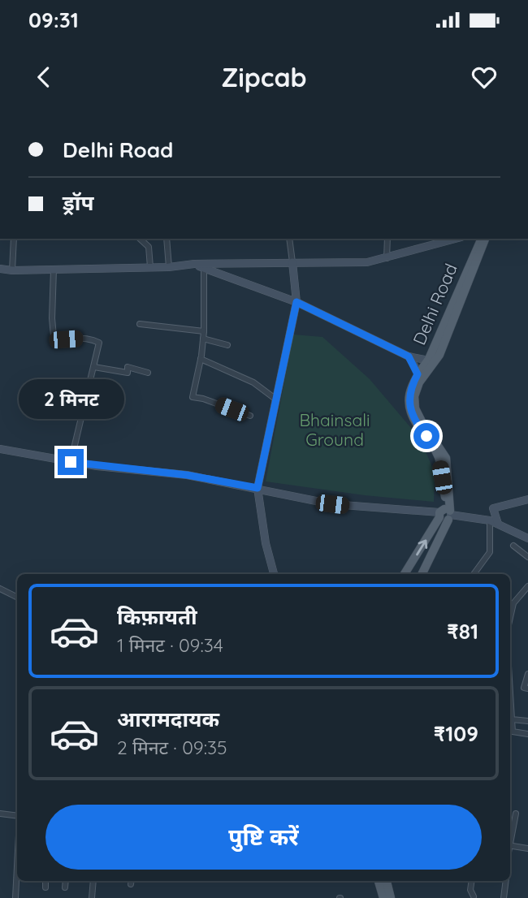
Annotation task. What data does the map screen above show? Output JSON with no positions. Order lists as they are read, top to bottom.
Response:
{
  "streets": {
    "main road": ["Delhi Road"]
  },
  "parks": ["Bhainsali Ground"],
  "page": {
    "status": "09:31",
    "header": "Zipcab",
    "banner": ["Delhi Road", "ड्रॉप"],
    "bubble": "2 मिनट",
    "list": [
      {
        "name": "किफ़ायती",
        "note": "1 मिनट · 09:34",
        "value": "₹81"
      },
      {
        "name": "आरामदायक",
        "note": "2 मिनट · 09:35",
        "value": "₹109"
      }
    ],
    "buttons": "पुष्टि करें"
  }
}
